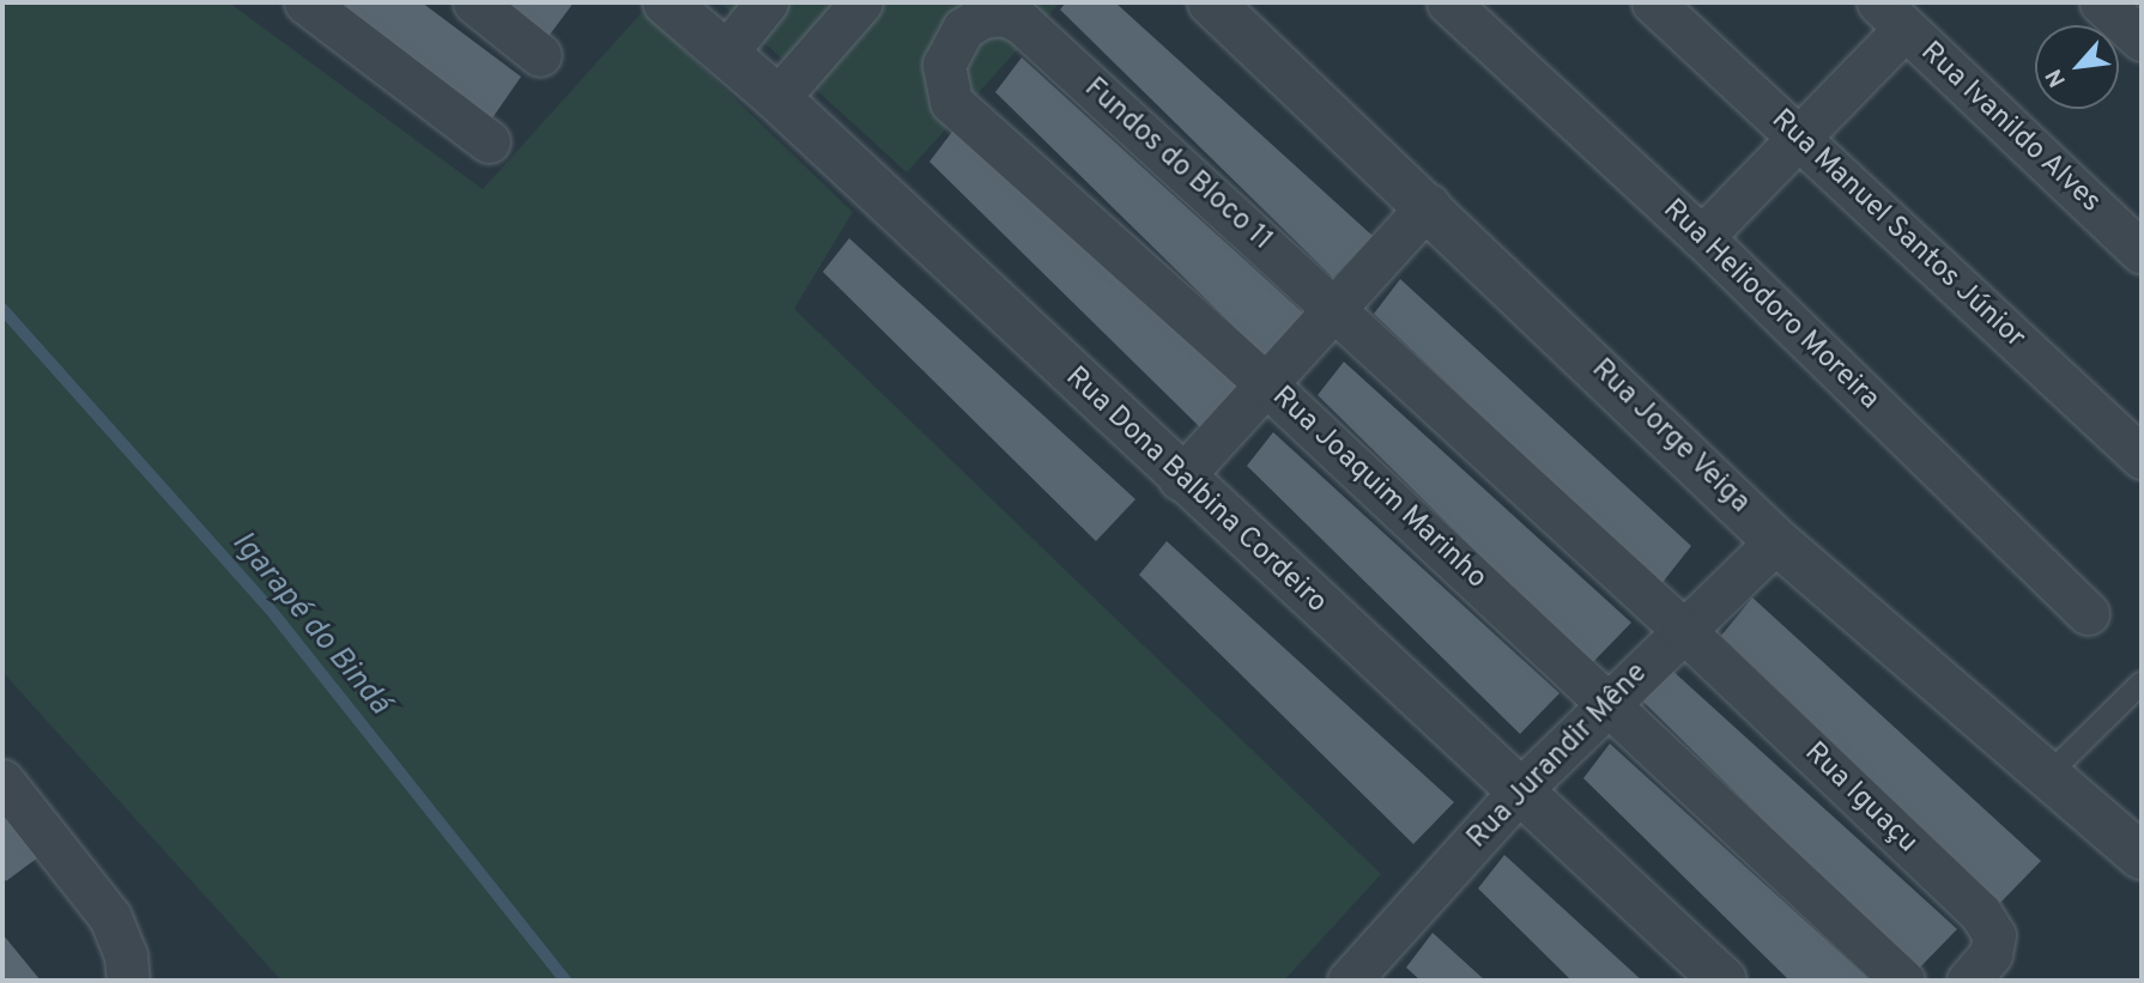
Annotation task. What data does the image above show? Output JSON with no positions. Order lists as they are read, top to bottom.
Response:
{
  "streets": {
    "street": [
      "Rua Ivanildo Alves",
      "Fundos do Bloco 11",
      "Rua Manuel Santos Júnior",
      "Rua Heliodoro Moreira",
      "Rua Jorge Veiga",
      "Rua Joaquim Marinho",
      "Rua Dona Balbina Cordeiro",
      "Rua Jurandir Mêne",
      "Rua Iguaçu"
    ]
  },
  "crossings": [
    ["Fundos do Bloco 11", "Rua Joaquim Marinho"],
    ["Fundos do Bloco 11", "Rua Jurandir Mêne"],
    ["Fundos do Bloco 11", "Rua Iguaçu"],
    ["Rua Jorge Veiga", "Rua Jurandir Mêne"],
    ["Rua Joaquim Marinho", "Rua Jurandir Mêne"],
    ["Rua Dona Balbina Cordeiro", "Rua Jurandir Mêne"],
    ["Rua Jurandir Mêne", "Rua Iguaçu"]
  ],
  "water": ["Igarapé do Bindá"],
  "north": "bottom left"
}
